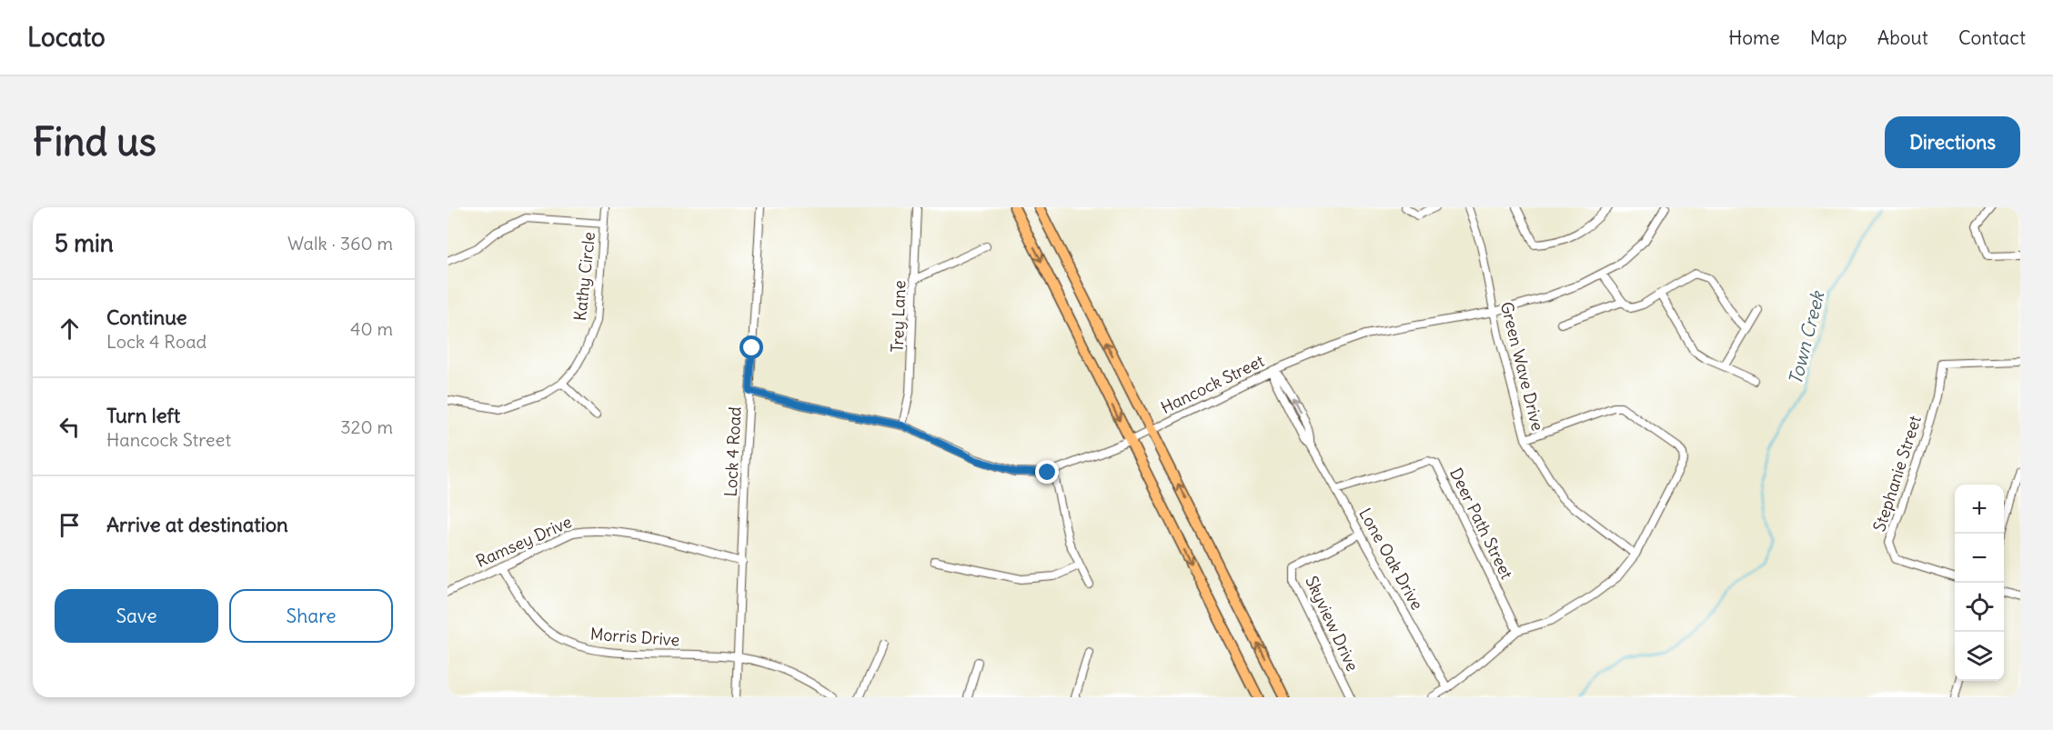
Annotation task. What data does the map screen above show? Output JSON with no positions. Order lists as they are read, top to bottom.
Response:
{
  "streets": {
    "street": [
      "Kathy Circle",
      "Trey Lane",
      "Green Wave Drive",
      "Hancock Street",
      "Lock 4 Road",
      "Stephanie Street",
      "Deer Path Street",
      "Ramsey Drive",
      "Lone Oak Drive",
      "Skyview Drive",
      "Morris Drive"
    ]
  },
  "crossings": [
    ["Trey Lane", "Hancock Street"],
    ["Green Wave Drive", "Hancock Street"],
    ["Hancock Street", "Lock 4 Road"],
    ["Hancock Street", "Lone Oak Drive"],
    ["Lock 4 Road", "Ramsey Drive"],
    ["Lock 4 Road", "Morris Drive"],
    ["Deer Path Street", "Lone Oak Drive"],
    ["Ramsey Drive", "Morris Drive"],
    ["Lone Oak Drive", "Skyview Drive"]
  ],
  "water": ["Town Creek"],
  "page": {
    "header": "Locato",
    "nav": [
      "Home",
      "Map",
      "About",
      "Contact"
    ],
    "buttons": [
      "Directions",
      ["Save", "Share"]
    ],
    "title": "Find us",
    "heading": ["5 min", "Walk · 360 m"],
    "list": [
      ["Continue", "Lock 4 Road", "40 m"],
      ["Turn left", "Hancock Street", "320 m"],
      "Arrive at destination"
    ],
    "map_buttons": ["+", "−"]
  }
}
